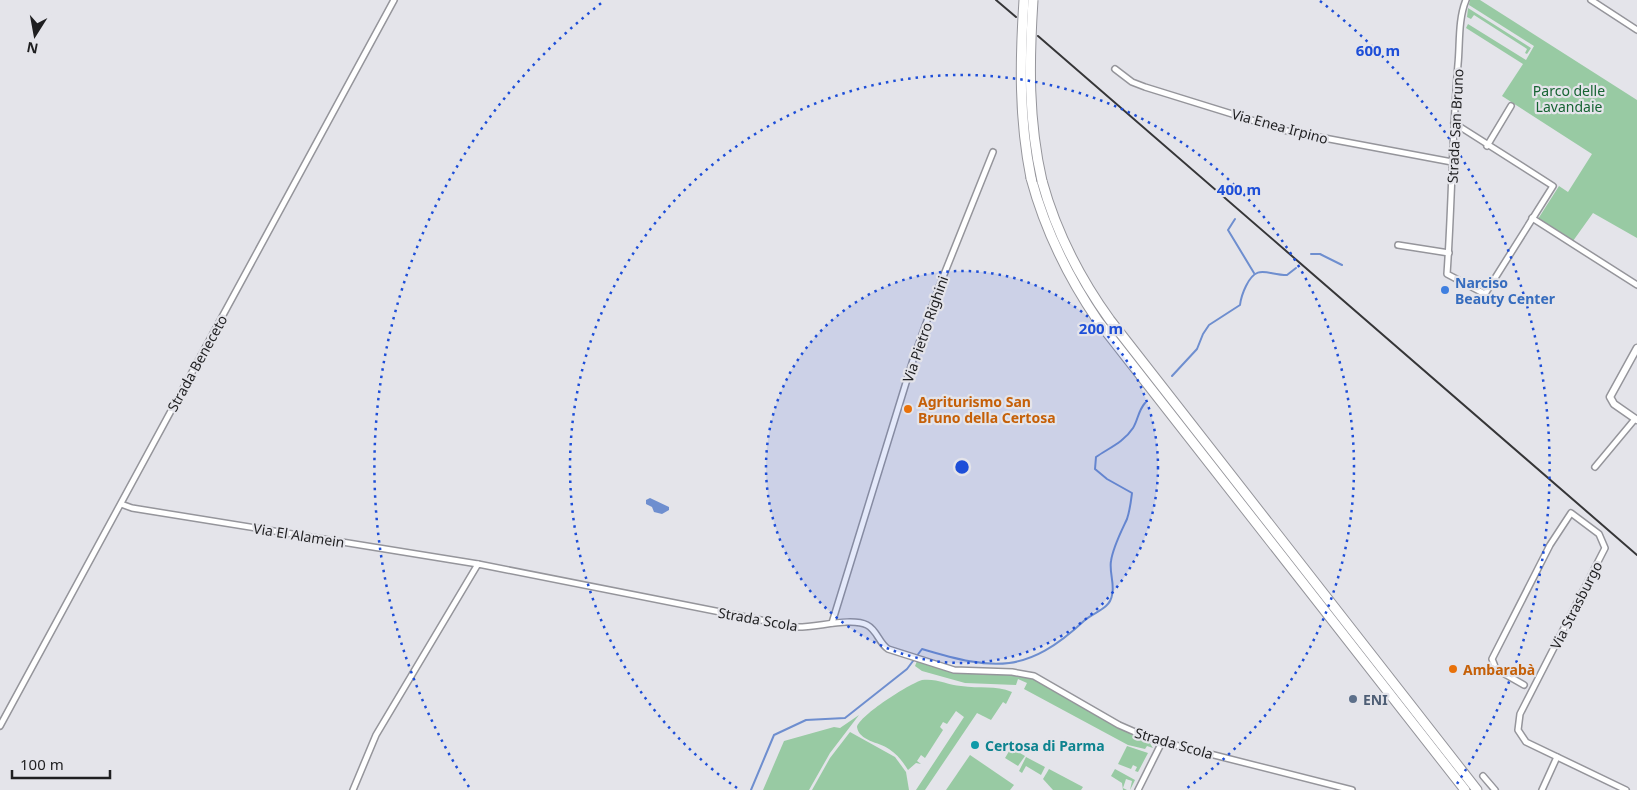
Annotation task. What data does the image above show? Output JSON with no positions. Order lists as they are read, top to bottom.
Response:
{
  "streets": {
    "street": [
      "Via Enea Irpino",
      "Strada San Bruno",
      "Via Pietro Righini",
      "Strada Beneceto",
      "Via El Alamein",
      "Via Strasburgo",
      "Strada Scola"
    ]
  },
  "crossings": [
    ["Via Enea Irpino", "Strada San Bruno"],
    ["Via Pietro Righini", "Strada Scola"],
    ["Strada Beneceto", "Via El Alamein"],
    ["Via El Alamein", "Strada Scola"]
  ],
  "parks": ["Parco delle Lavandaie"],
  "places": [
    "Narciso Beauty Center",
    "Agriturismo San Bruno della Certosa",
    "Ambarabà",
    "ENI",
    "Certosa di Parma"
  ],
  "scale_bar": "100 m",
  "north": "bottom",
  "rings": ["600 m", "400 m", "200 m"]
}
